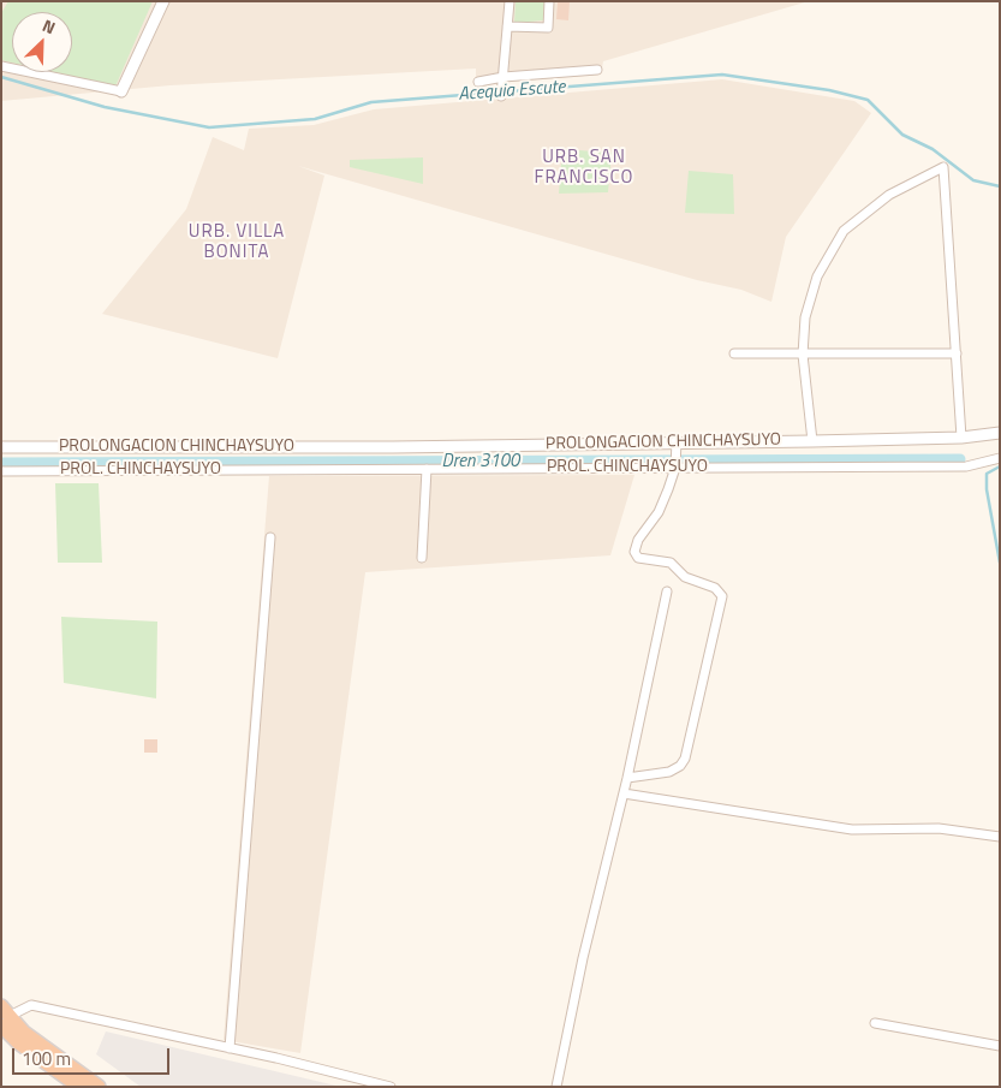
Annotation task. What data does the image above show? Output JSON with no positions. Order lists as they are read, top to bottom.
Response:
{
  "streets": {
    "street": ["PROLONGACION CHINCHAYSUYO", "PROL. CHINCHAYSUYO"]
  },
  "districts": ["URB. SAN FRANCISCO", "URB. VILLA BONITA"],
  "water": ["Acequia Escute", "Dren 3100"],
  "scale_bar": "100 m",
  "north": "top right"
}
